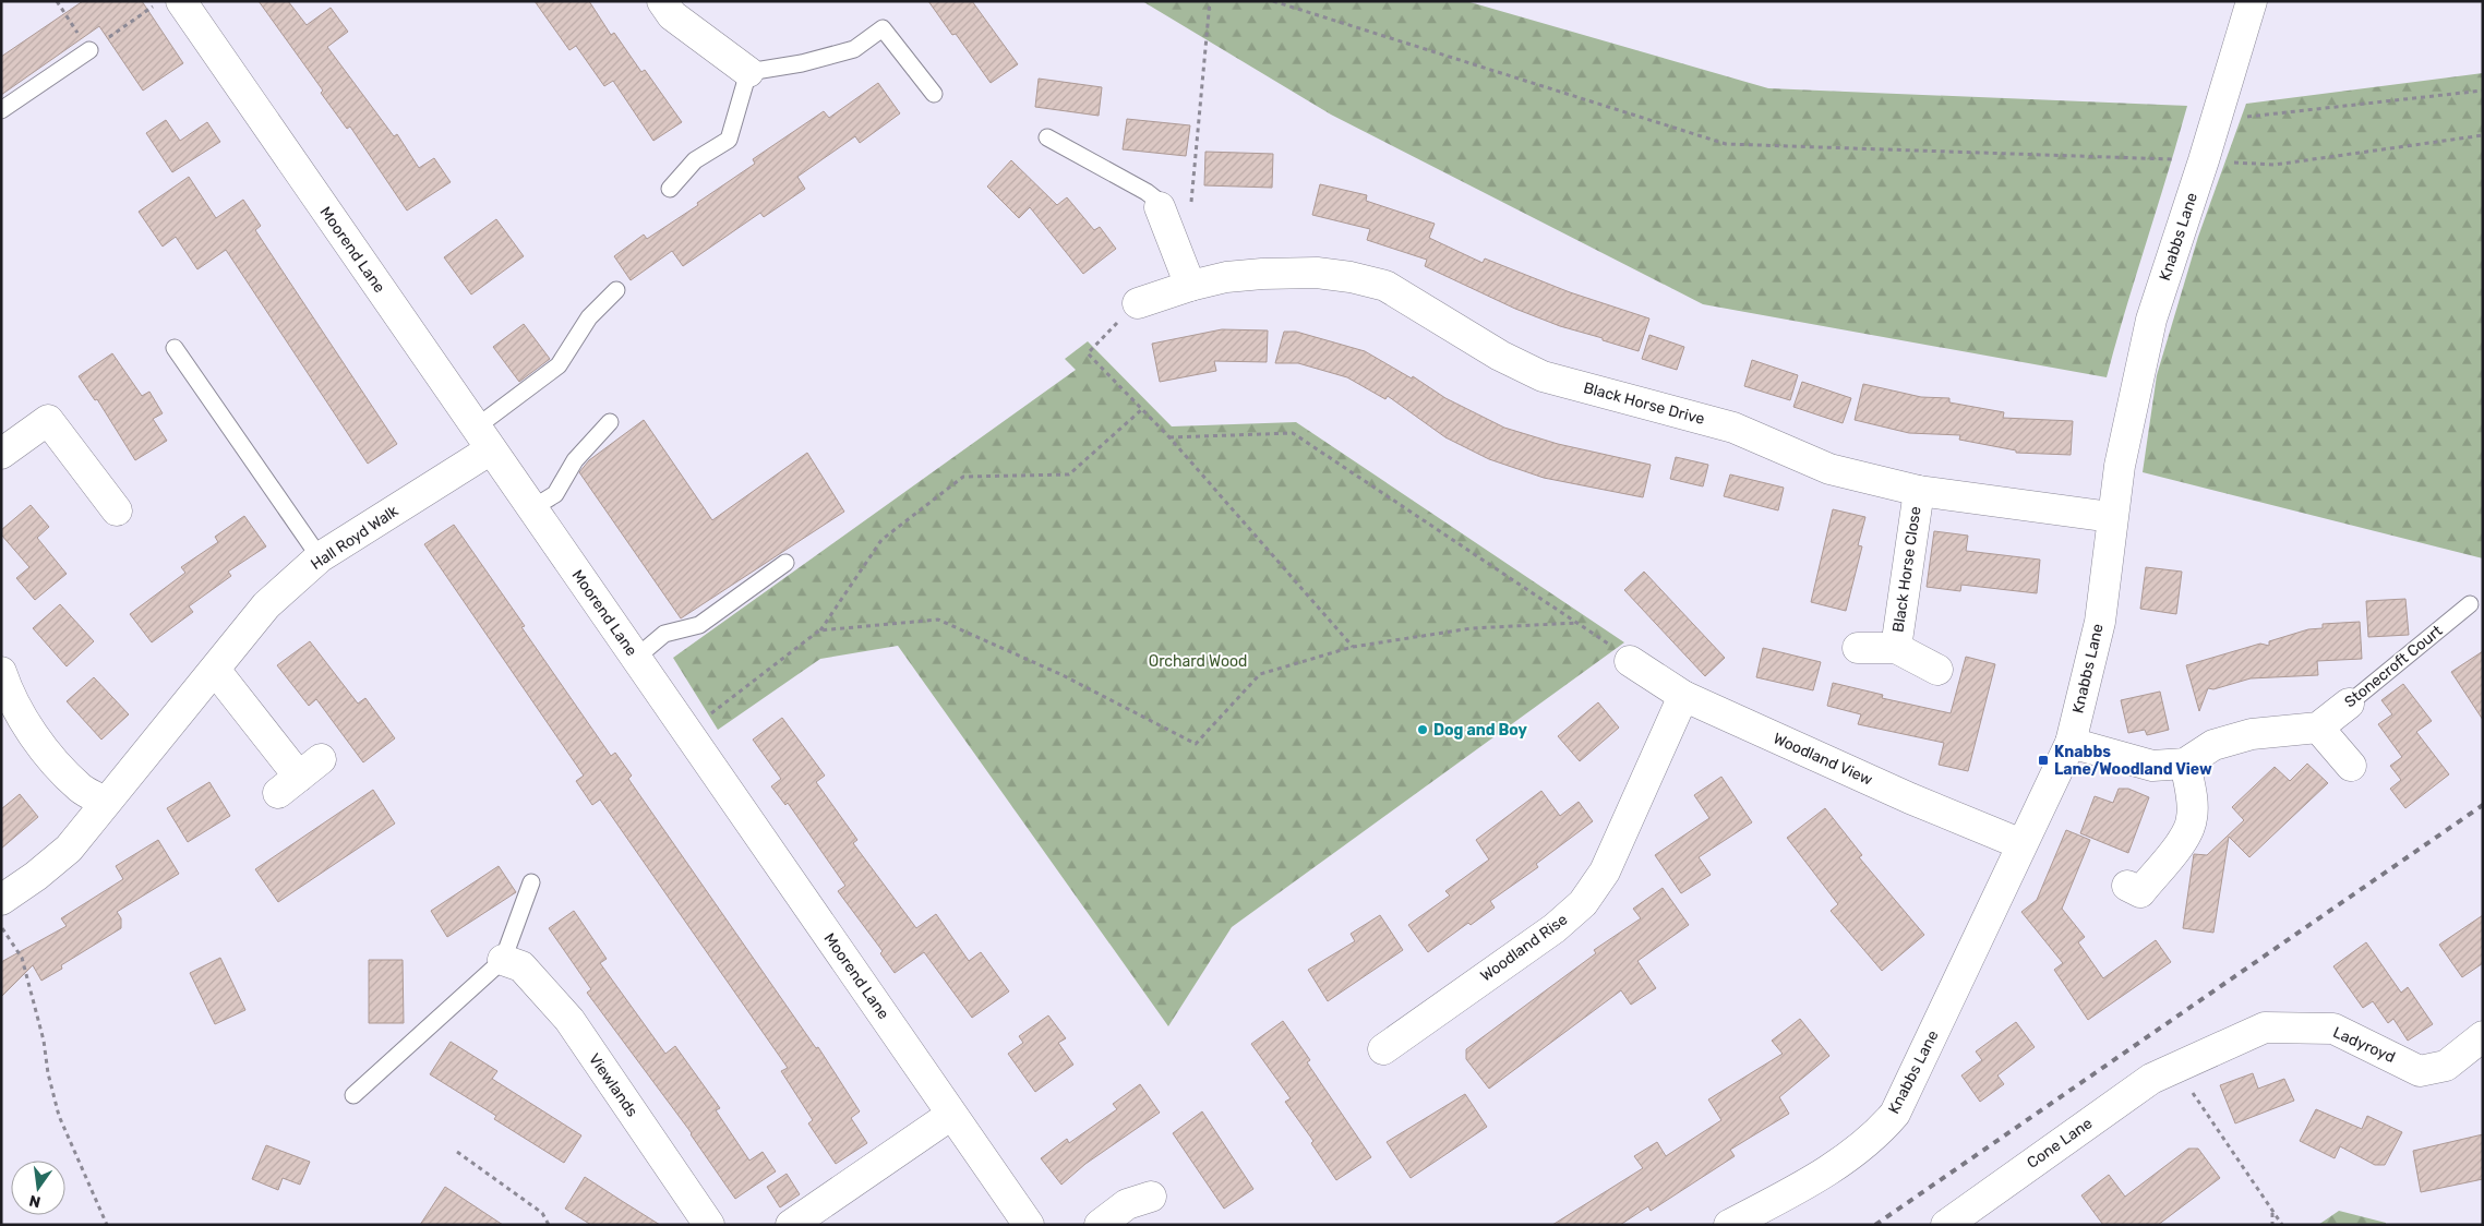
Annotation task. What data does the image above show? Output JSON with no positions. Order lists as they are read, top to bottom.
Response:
{
  "streets": {
    "street": [
      "Knabbs Lane",
      "Moorend Lane",
      "Black Horse Drive",
      "Hall Royd Walk",
      "Black Horse Close",
      "Stonecroft Court",
      "Woodland View",
      "Woodland Rise",
      "Ladyroyd",
      "Viewlands",
      "Cone Lane"
    ]
  },
  "crossings": [
    ["Knabbs Lane", "Black Horse Drive"],
    ["Knabbs Lane", "Woodland View"],
    ["Moorend Lane", "Hall Royd Walk"],
    ["Black Horse Drive", "Black Horse Close"],
    ["Woodland View", "Woodland Rise"],
    ["Ladyroyd", "Cone Lane"]
  ],
  "parks": ["Orchard Wood"],
  "places": {
    "other": ["Dog and Boy"],
    "transit": ["Knabbs Lane/Woodland View"]
  },
  "north": "bottom"
}
